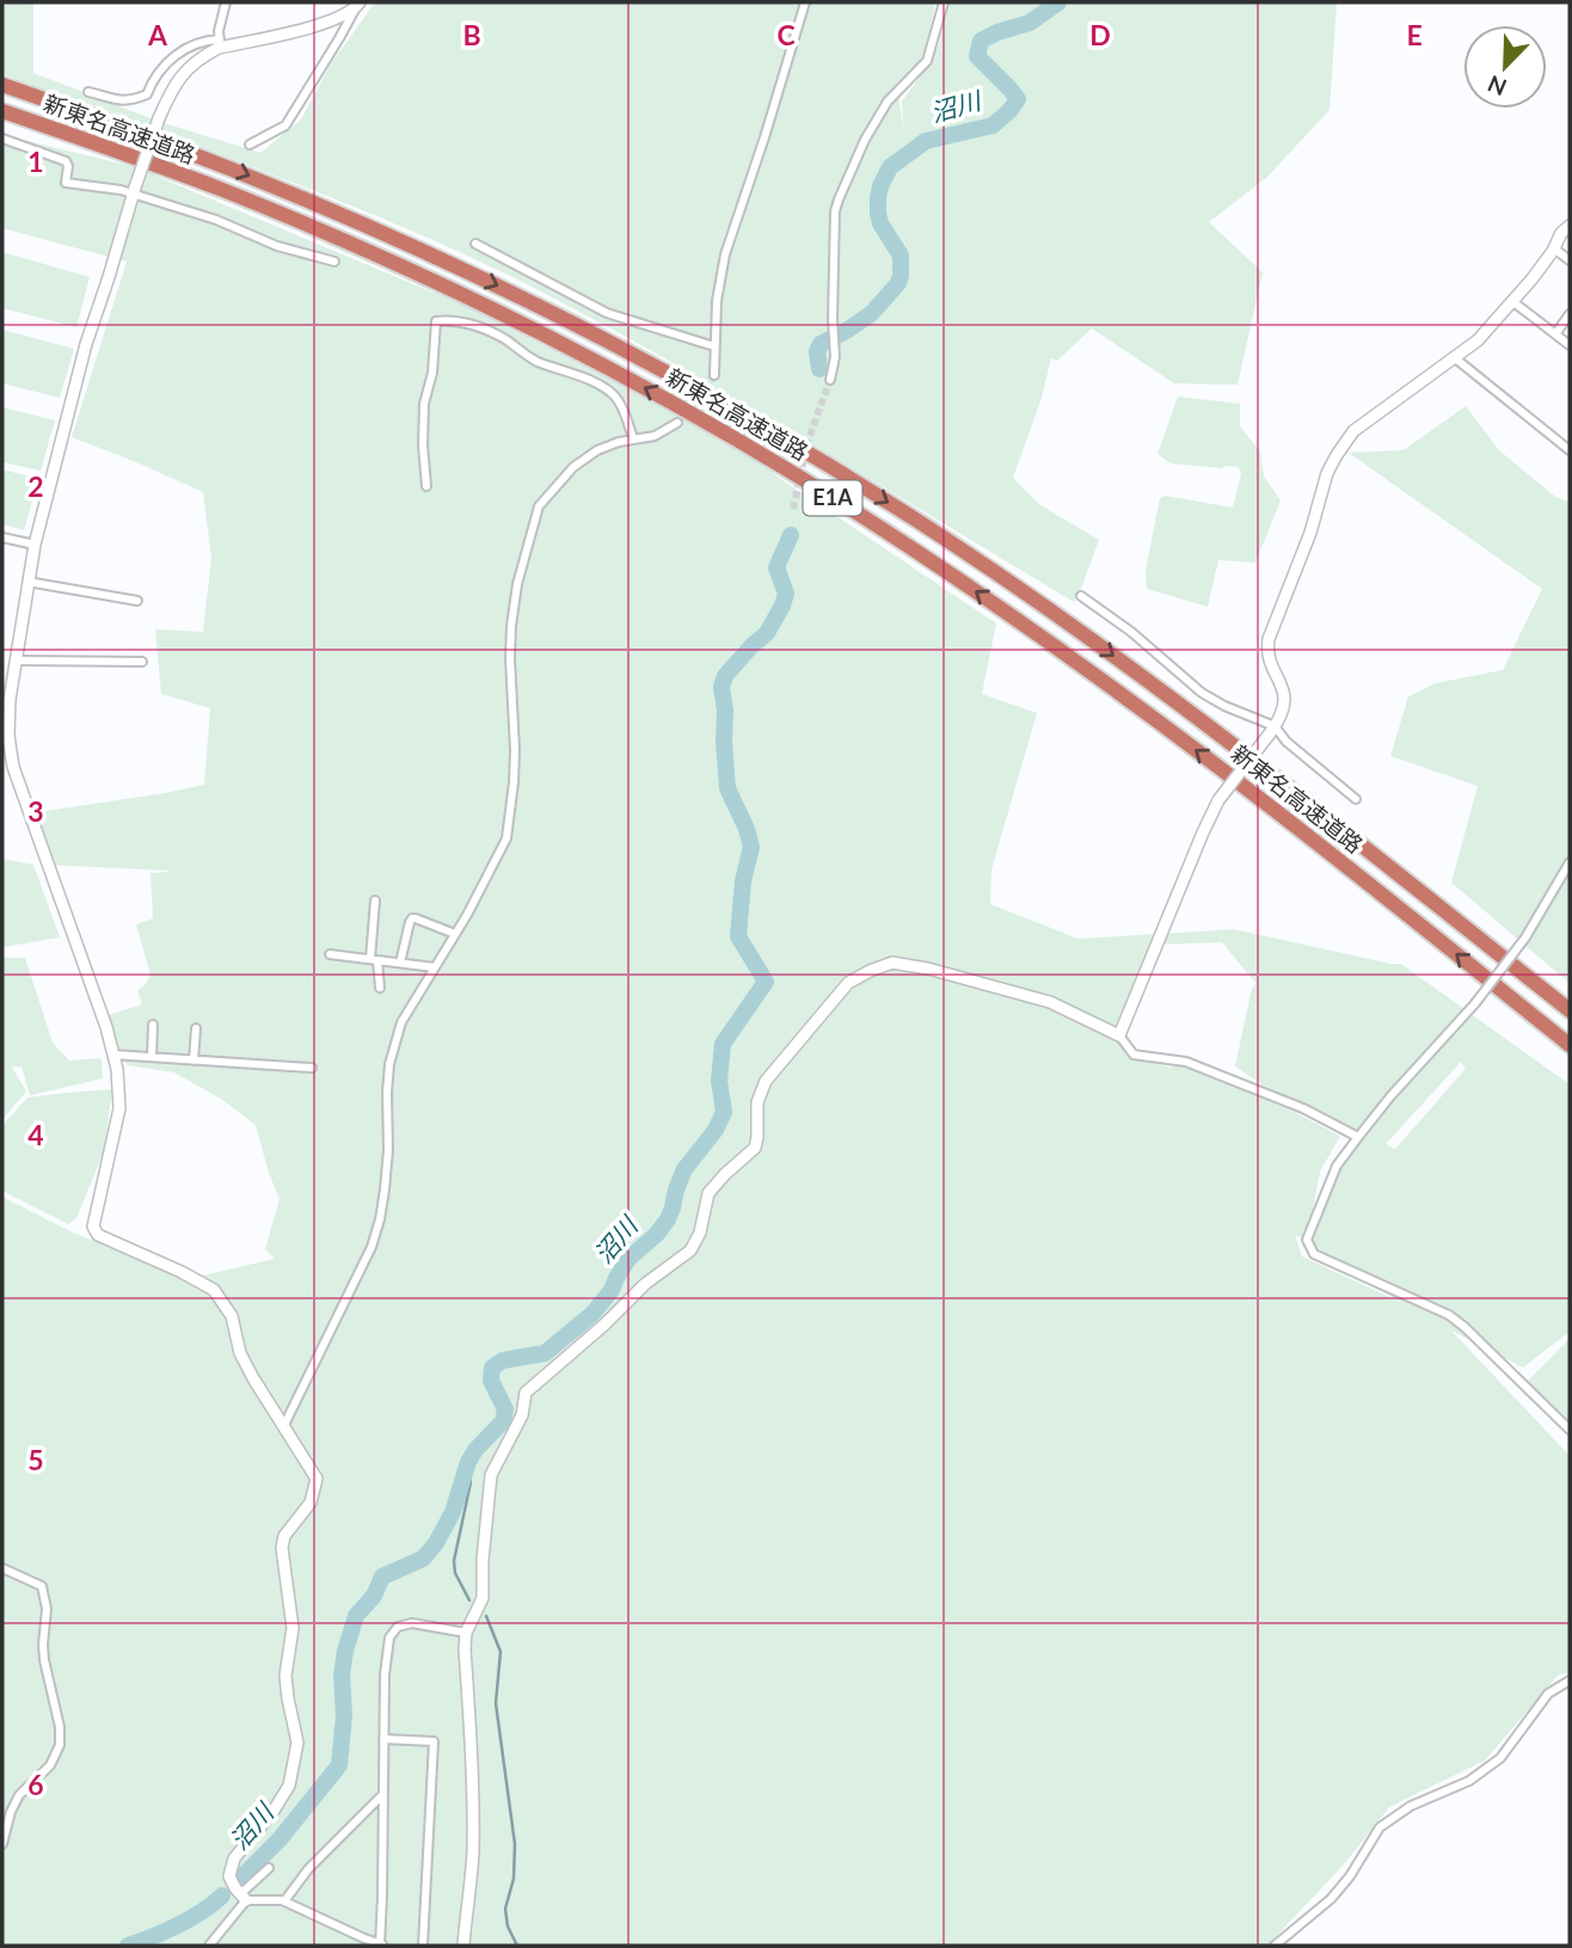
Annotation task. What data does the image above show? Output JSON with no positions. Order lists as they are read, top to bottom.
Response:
{
  "streets": {
    "highway": ["新東名高速道路", "E1A"]
  },
  "water": ["沼川"],
  "north": "bottom left",
  "grid": {
    "columns": [
      "A",
      "B",
      "C",
      "D",
      "E"
    ],
    "rows": [
      "1",
      "2",
      "3",
      "4",
      "5",
      "6"
    ]
  }
}
